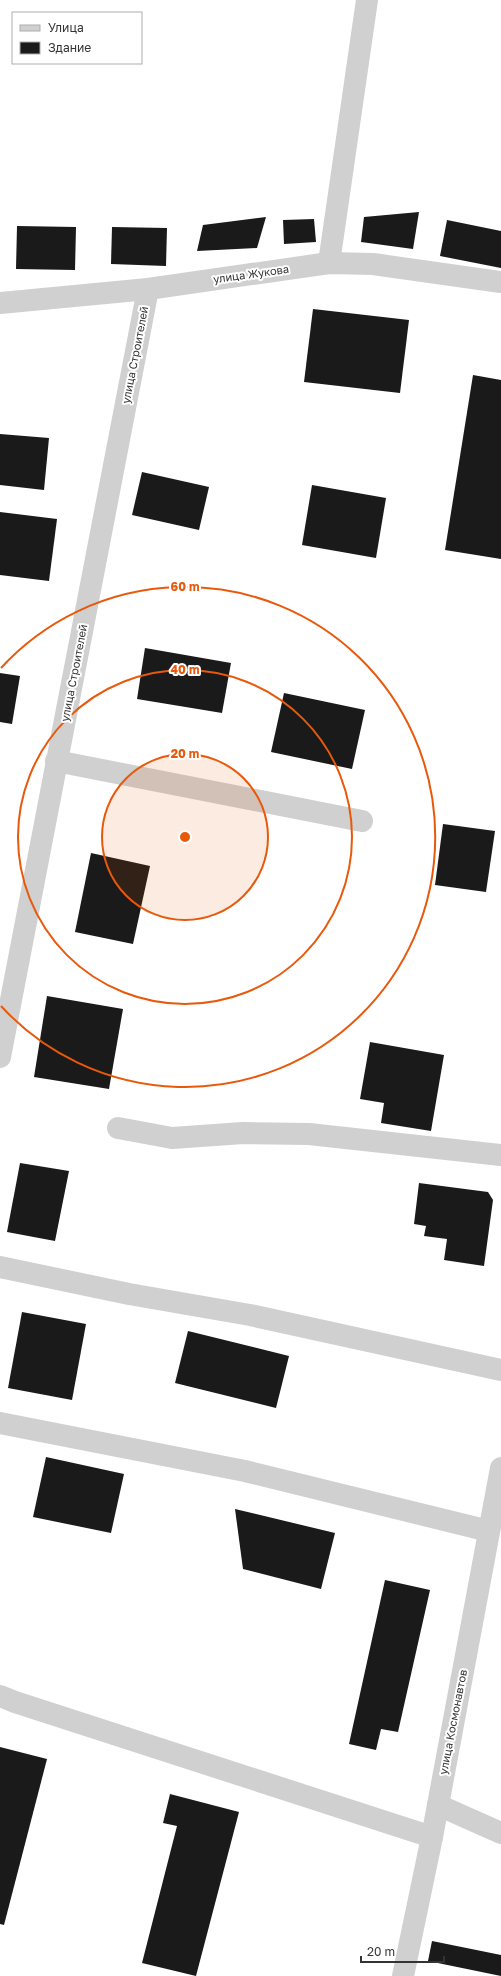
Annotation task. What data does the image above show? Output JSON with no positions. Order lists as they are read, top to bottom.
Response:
{
  "streets": {
    "street": ["улица Жукова", "улица Строителей", "улица Космонавтов"]
  },
  "crossings": [
    ["улица Жукова", "улица Строителей"]
  ],
  "legend": ["Улица", "Здание"],
  "scale_bar": "20 m",
  "rings": ["60 m", "40 m", "20 m"]
}
